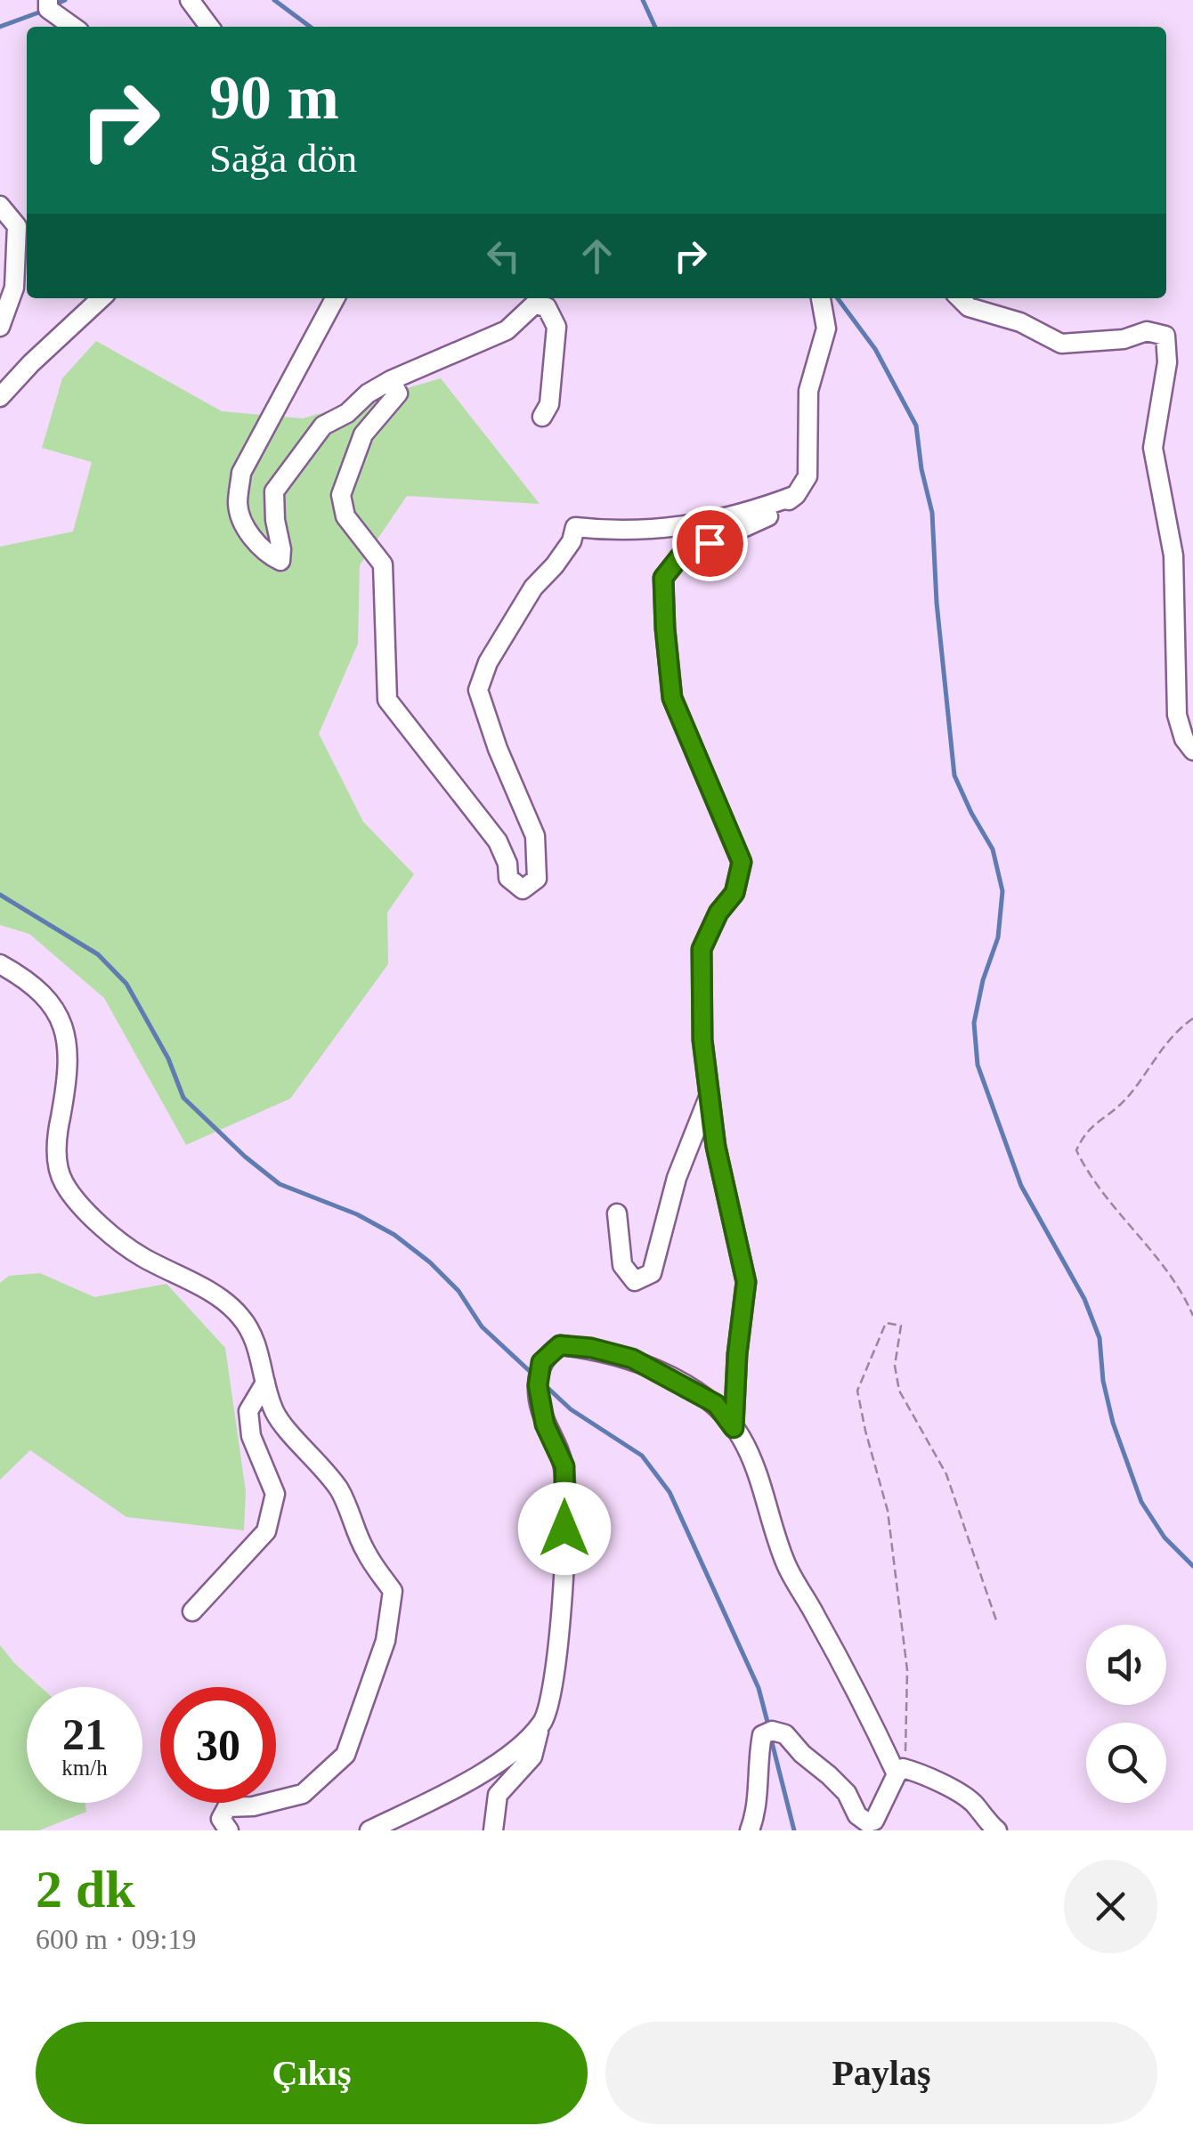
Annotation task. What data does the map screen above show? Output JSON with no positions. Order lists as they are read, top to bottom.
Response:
{
  "page": {
    "turn": ["90 m", "Sağa dön"],
    "speed": "21 km/h",
    "limit": "30",
    "heading": ["2 dk", "600 m · 09:19"],
    "buttons": ["Çıkış", "Paylaş"]
  }
}
